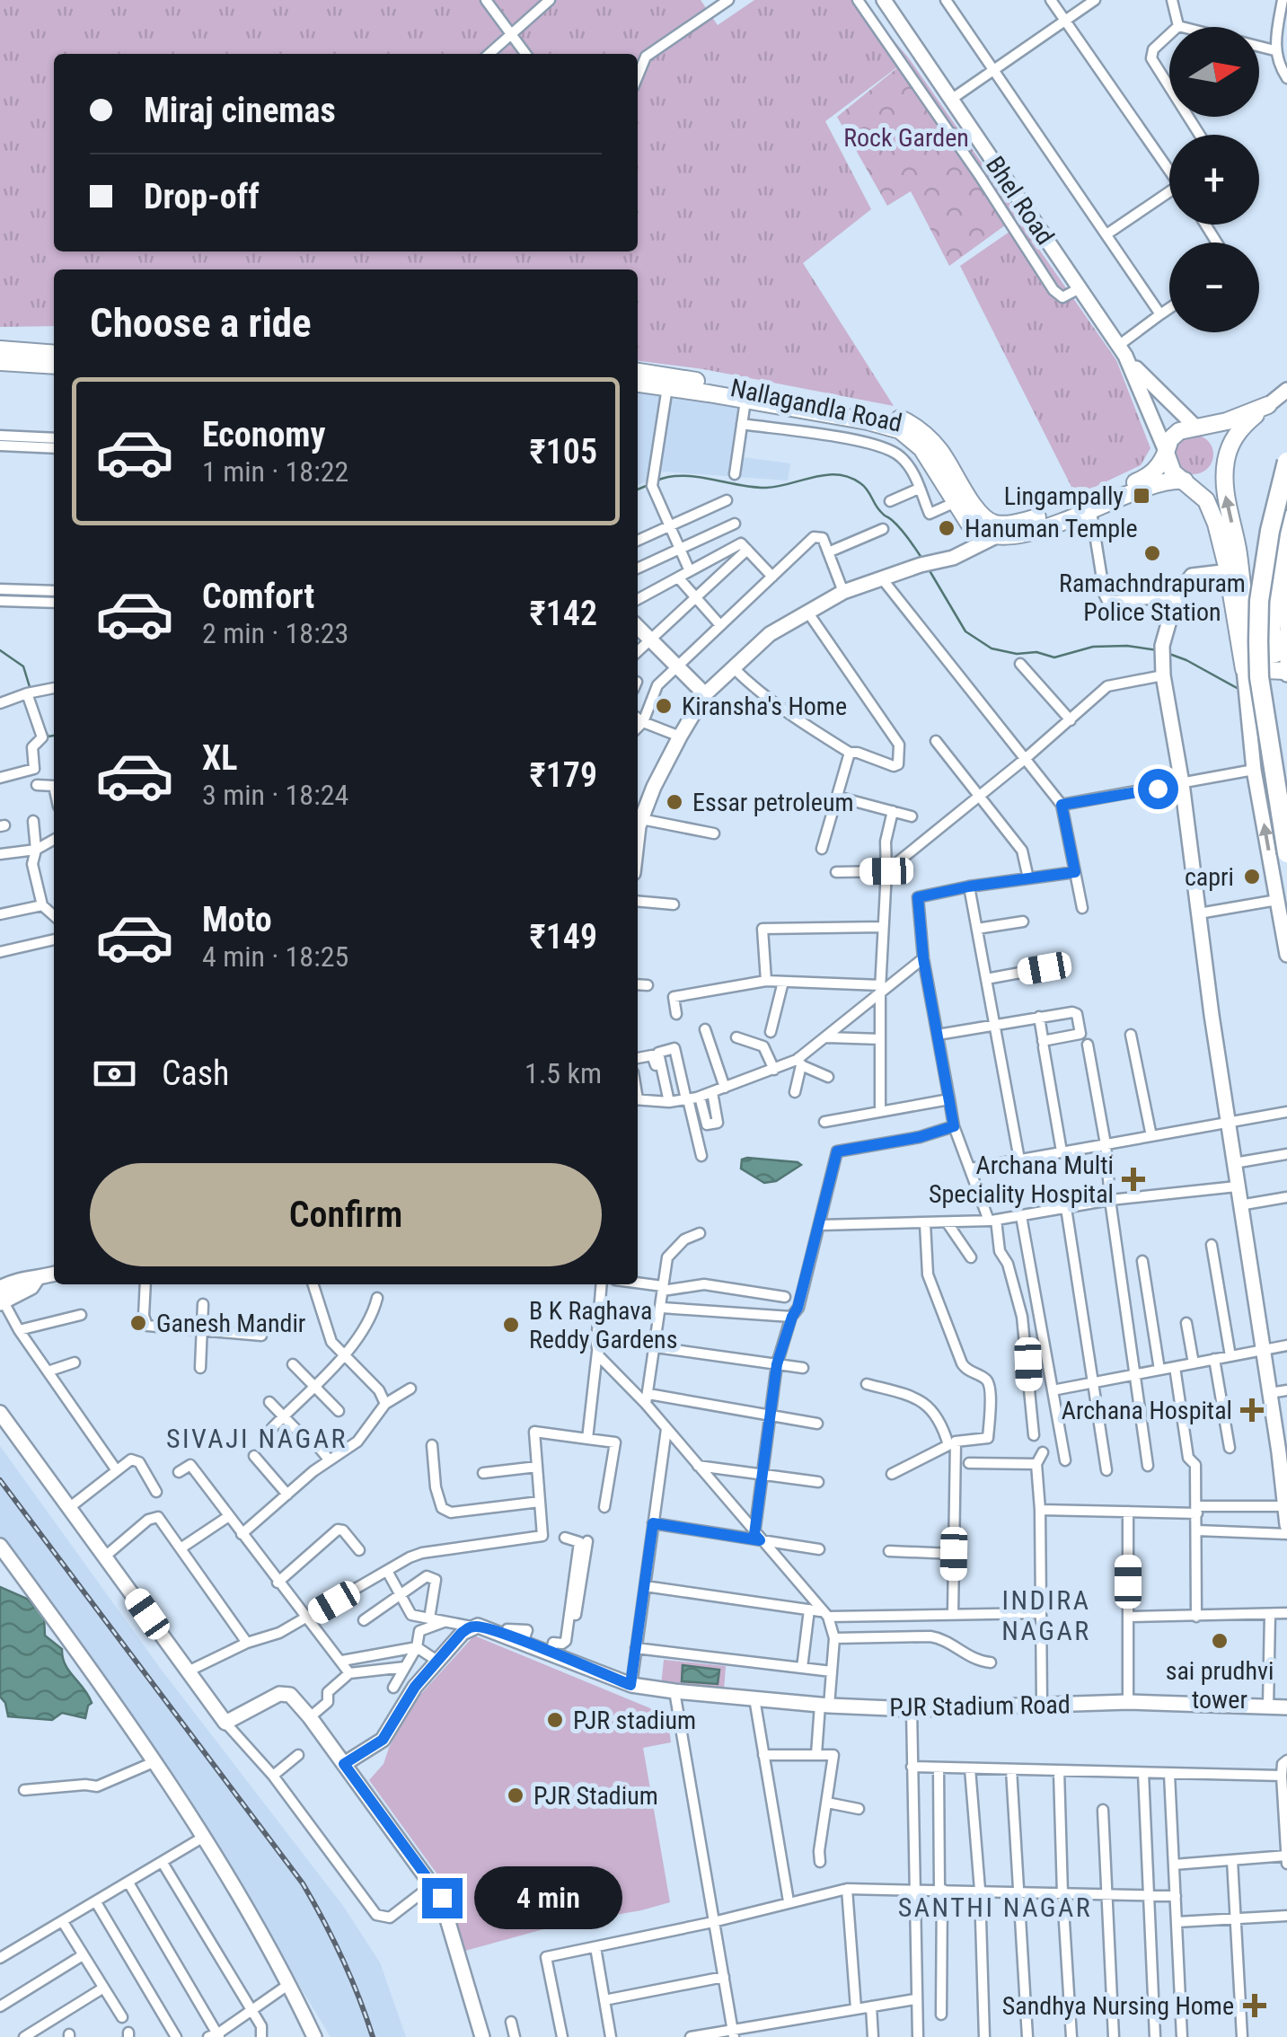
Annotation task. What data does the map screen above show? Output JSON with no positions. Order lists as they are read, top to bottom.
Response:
{
  "streets": {
    "main road": ["Nallagandla Road"],
    "street": ["Bhel Road", "PJR Stadium Road"]
  },
  "districts": ["SIVAJI NAGAR", "INDIRA NAGAR", "SANTHI NAGAR"],
  "parks": ["Rock Garden"],
  "places": {
    "transit": ["Lingampally"],
    "other": [
      "Hanuman Temple",
      "Ramachndrapuram Police Station",
      "Kiransha's Home",
      "Essar petroleum",
      "capri",
      "Ganesh Mandir",
      "B K Raghava Reddy Gardens",
      "sai prudhvi tower",
      "PJR stadium",
      "PJR Stadium"
    ],
    "health": ["Archana Multi Speciality Hospital", "Archana Hospital", "Sandhya Nursing Home"]
  },
  "north": "right",
  "page": {
    "map_buttons": ["+", "−"],
    "banner": ["Miraj cinemas", "Drop-off"],
    "heading": "Choose a ride",
    "list": [
      {
        "name": "Economy",
        "note": "1 min · 18:22",
        "value": "₹105"
      },
      {
        "name": "Comfort",
        "note": "2 min · 18:23",
        "value": "₹142"
      },
      {
        "name": "XL",
        "note": "3 min · 18:24",
        "value": "₹179"
      },
      {
        "name": "Moto",
        "note": "4 min · 18:25",
        "value": "₹149"
      }
    ],
    "pay": ["Cash", "1.5 km"],
    "buttons": "Confirm",
    "bubble": "4 min"
  }
}
